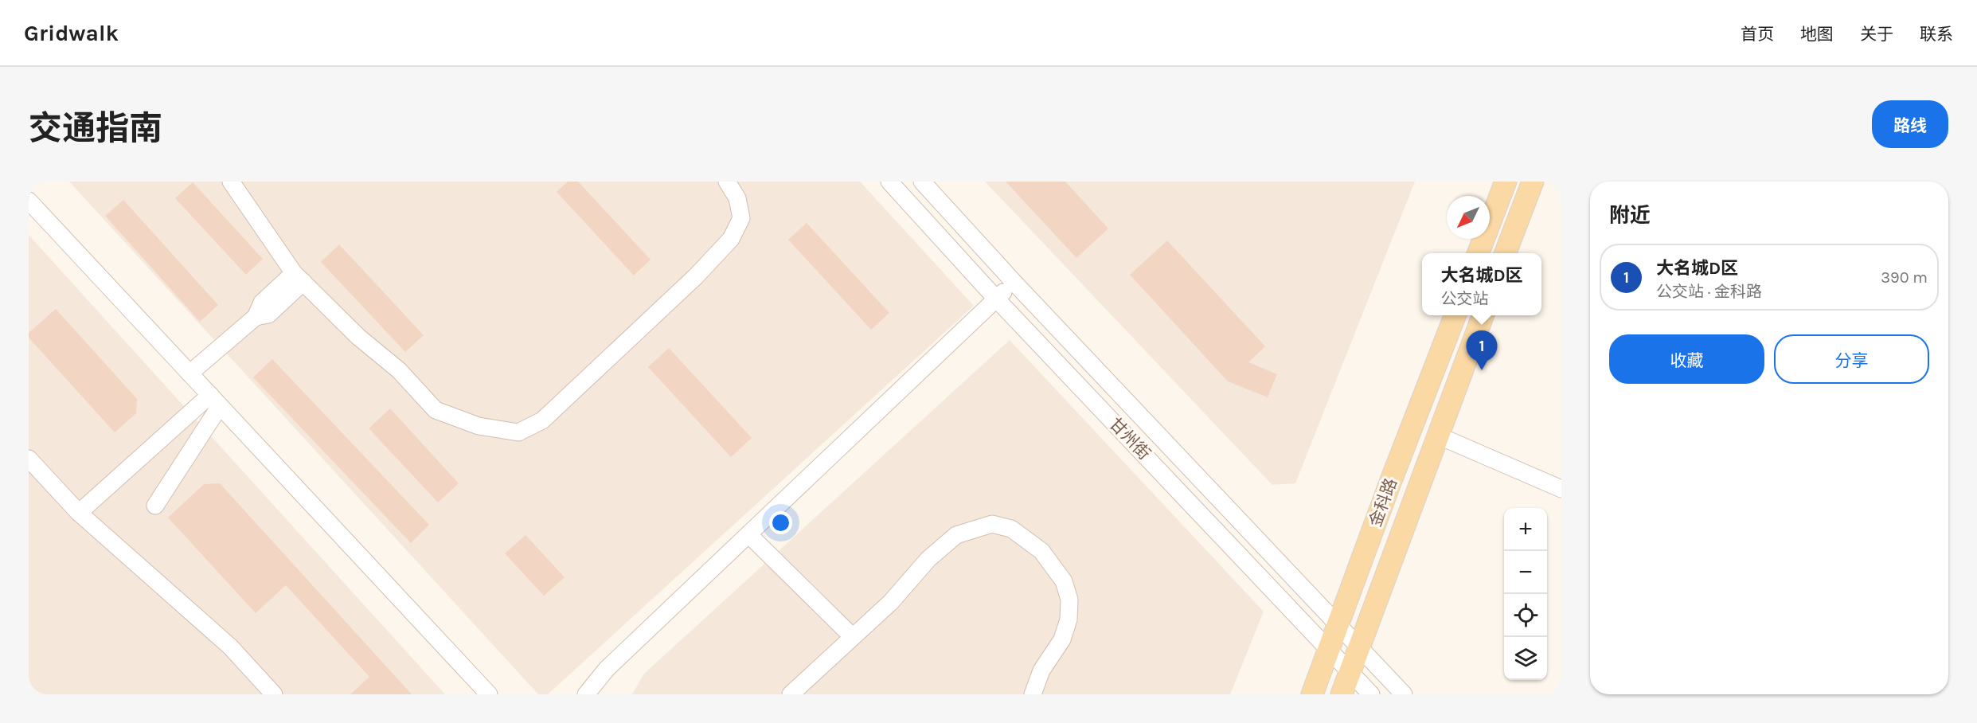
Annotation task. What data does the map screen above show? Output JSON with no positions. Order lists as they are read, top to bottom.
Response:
{
  "streets": {
    "main road": ["金科路"],
    "street": ["甘州街"]
  },
  "crossings": [
    ["甘州街", "金科路"]
  ],
  "north": "bottom left",
  "page": {
    "header": "Gridwalk",
    "nav": [
      "首页",
      "地图",
      "关于",
      "联系"
    ],
    "title": "交通指南",
    "buttons": [
      "路线",
      ["收藏", "分享"]
    ],
    "heading": "附近",
    "list": [
      {
        "mark": "1",
        "name": "大名城D区",
        "note": "公交站 · 金科路",
        "value": "390 m"
      }
    ],
    "popup": ["大名城D区", "公交站"],
    "pins": "1",
    "map_buttons": ["+", "−"]
  }
}
